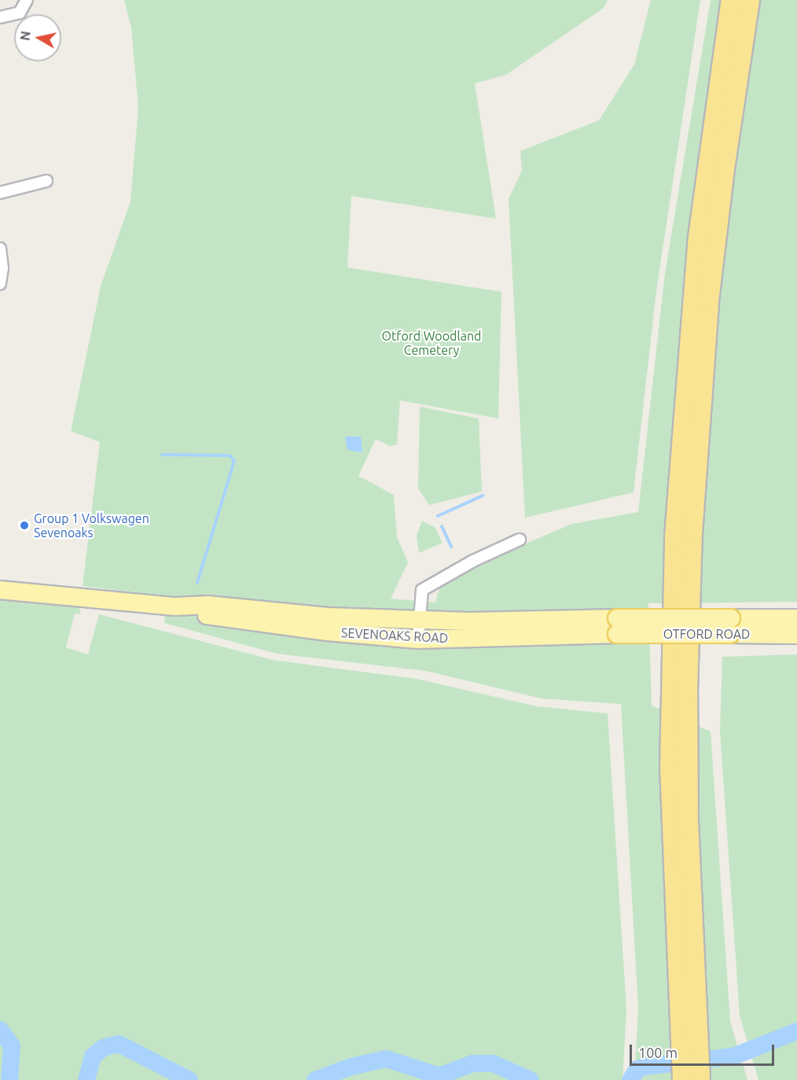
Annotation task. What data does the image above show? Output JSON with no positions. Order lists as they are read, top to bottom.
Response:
{
  "streets": {
    "main road": ["OTFORD ROAD", "SEVENOAKS ROAD"]
  },
  "crossings": [
    ["OTFORD ROAD", "SEVENOAKS ROAD"]
  ],
  "parks": ["Otford Woodland Cemetery"],
  "places": ["Group 1 Volkswagen Sevenoaks"],
  "scale_bar": "100 m",
  "north": "left"
}
